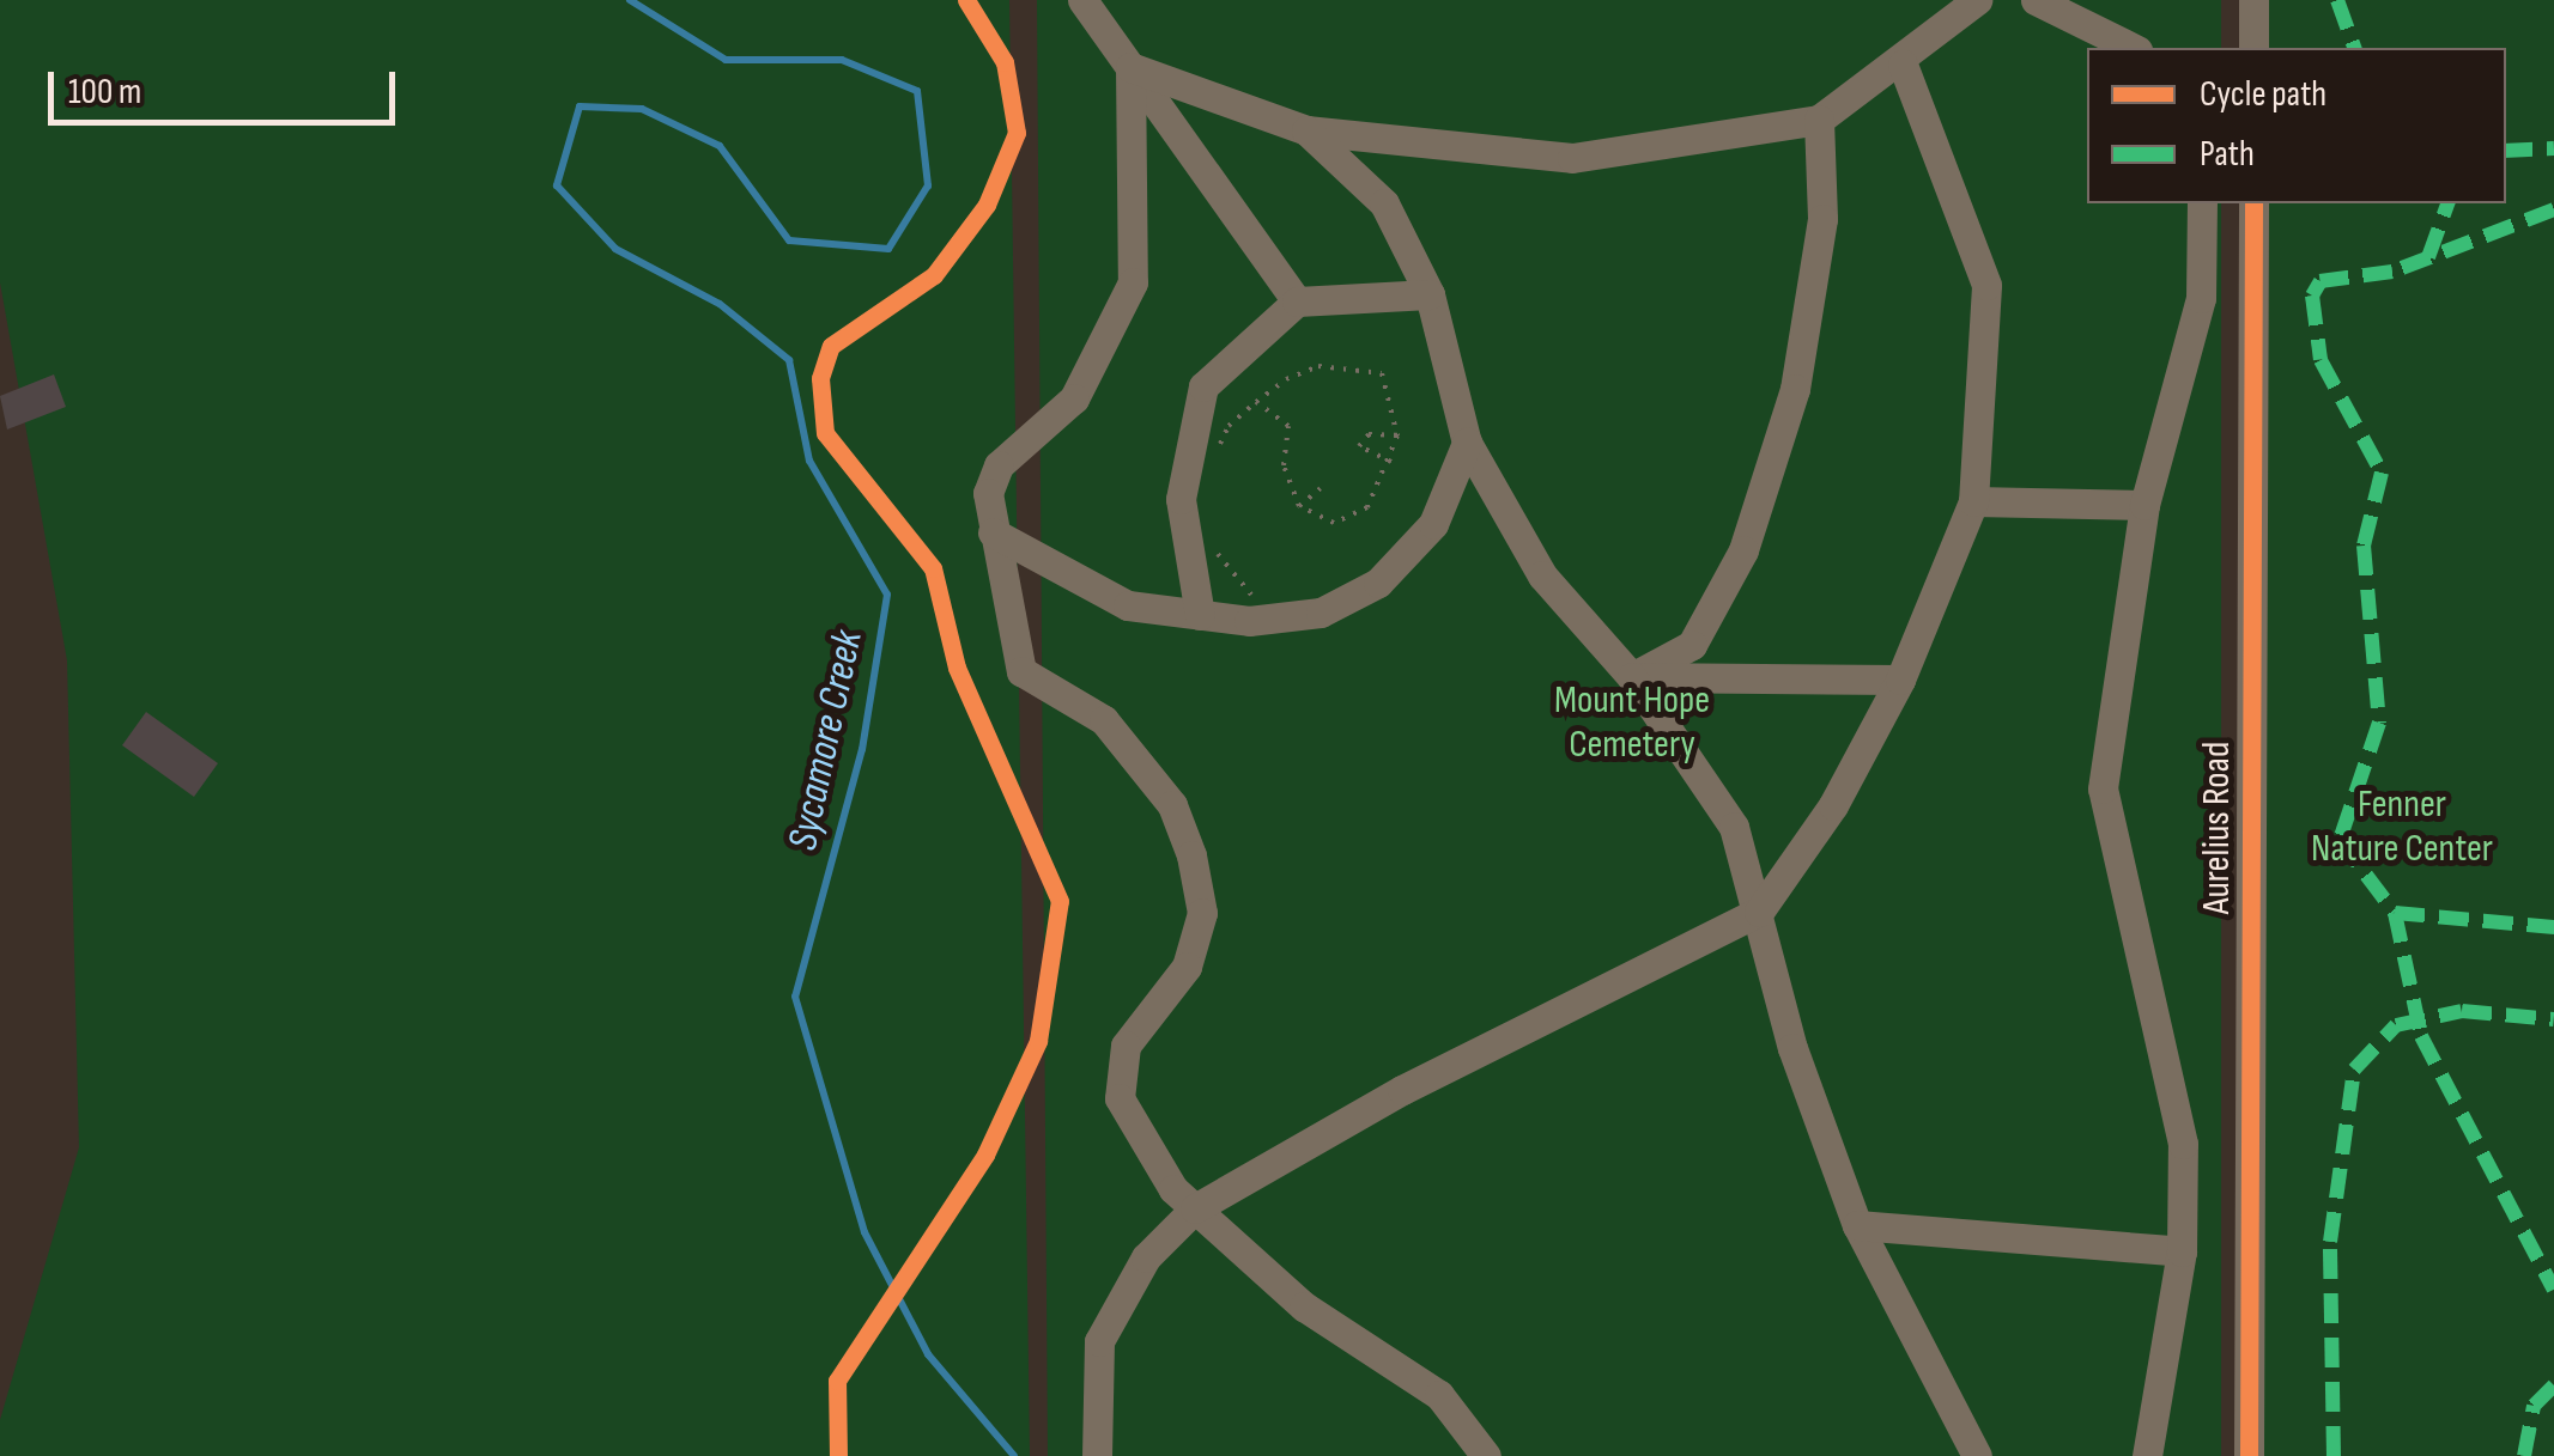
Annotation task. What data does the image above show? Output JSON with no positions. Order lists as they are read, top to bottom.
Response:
{
  "streets": {
    "street": ["Aurelius Road"]
  },
  "water": ["Sycamore Creek"],
  "parks": ["Mount Hope Cemetery", "Fenner Nature Center"],
  "legend": ["Cycle path", "Path"],
  "scale_bar": "100 m"
}
